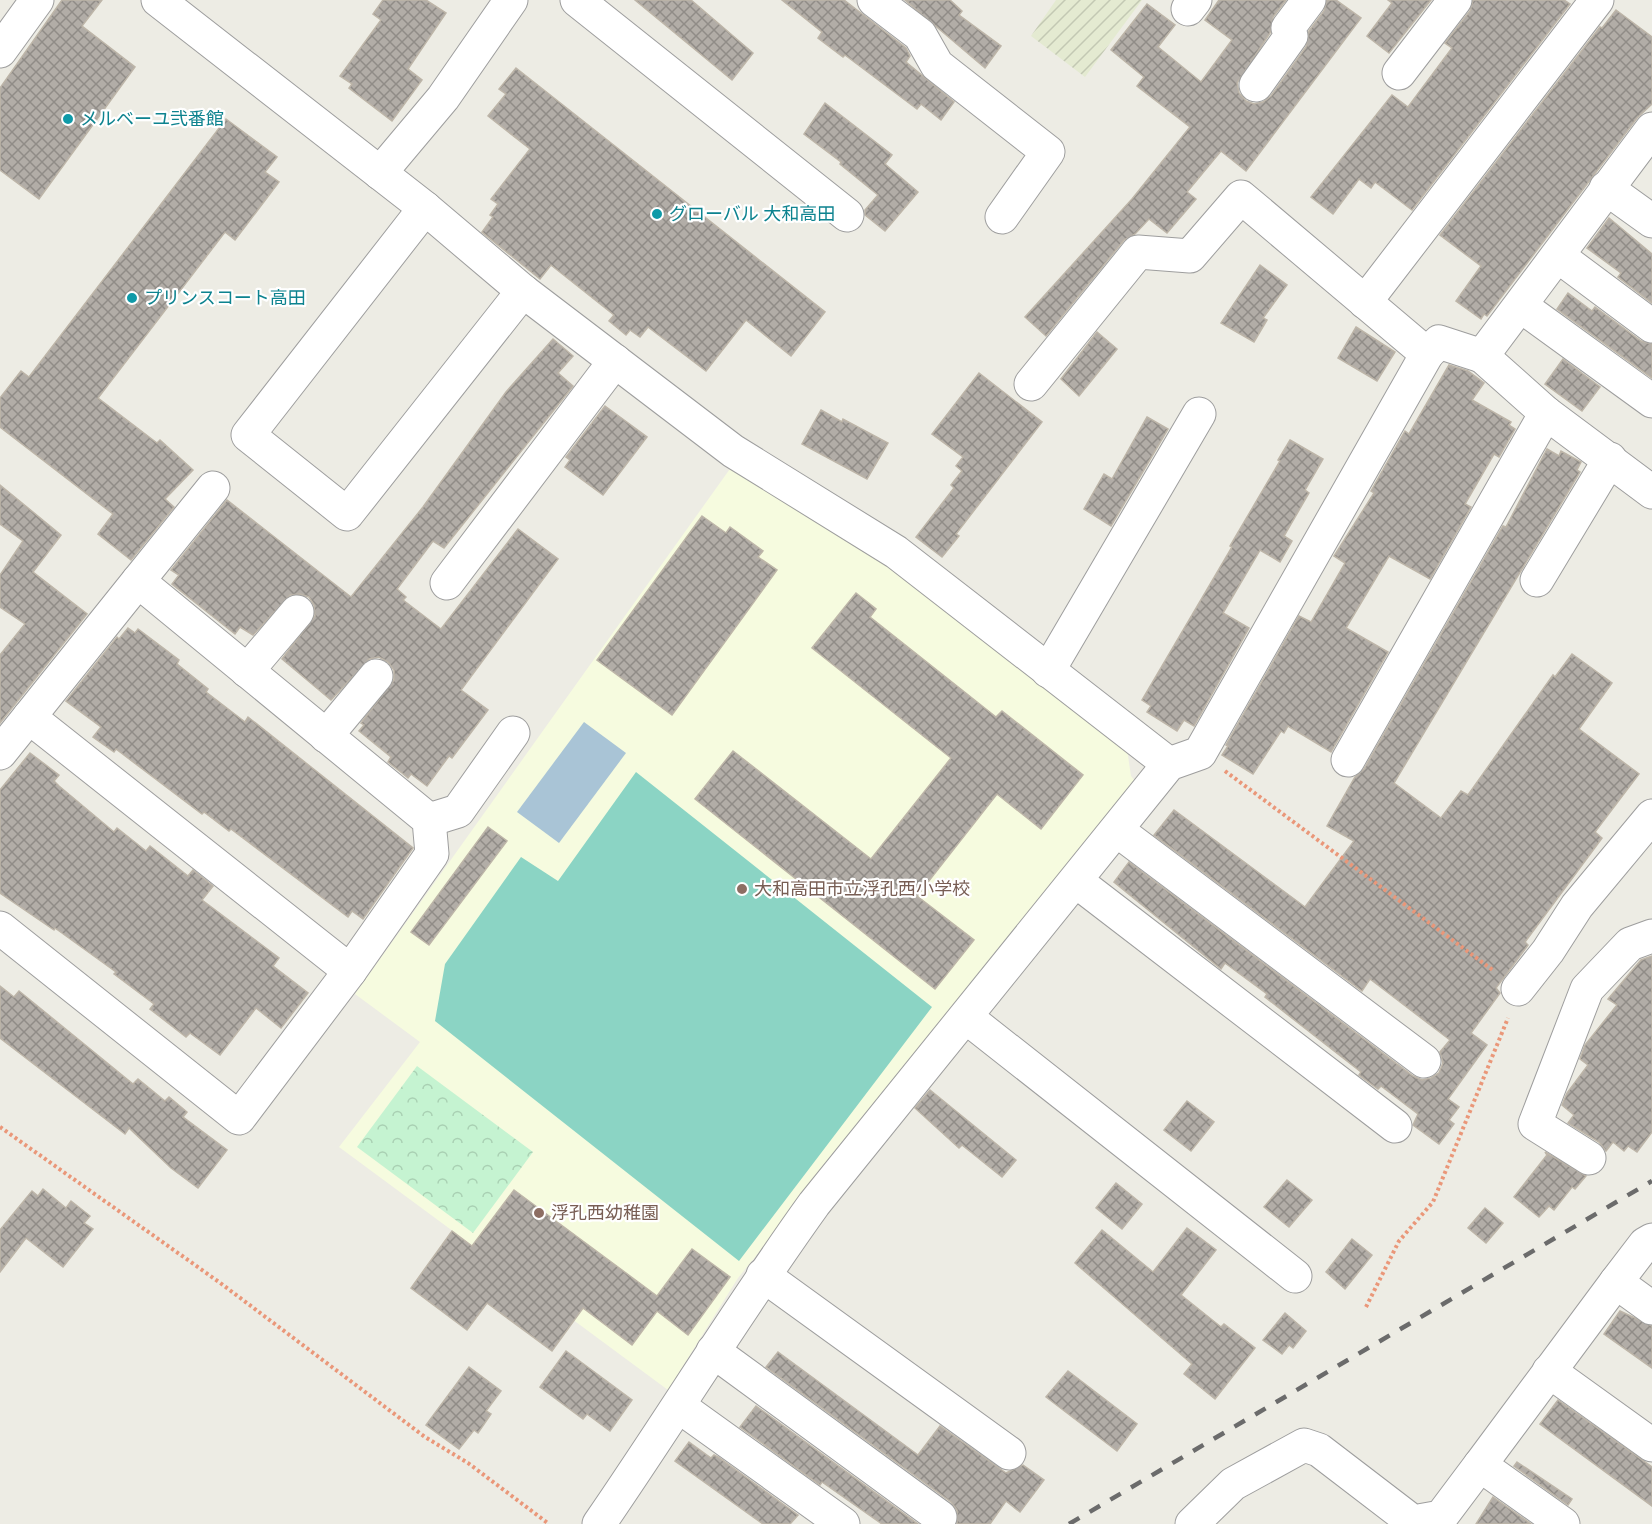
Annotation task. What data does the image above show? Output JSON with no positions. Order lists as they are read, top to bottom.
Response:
{
  "places": [
    "メルベーユ弐番館",
    "グローバル 大和高田",
    "プリンスコート高田",
    "大和高田市立浮孔西小学校",
    "浮孔西幼稚園"
  ]
}
